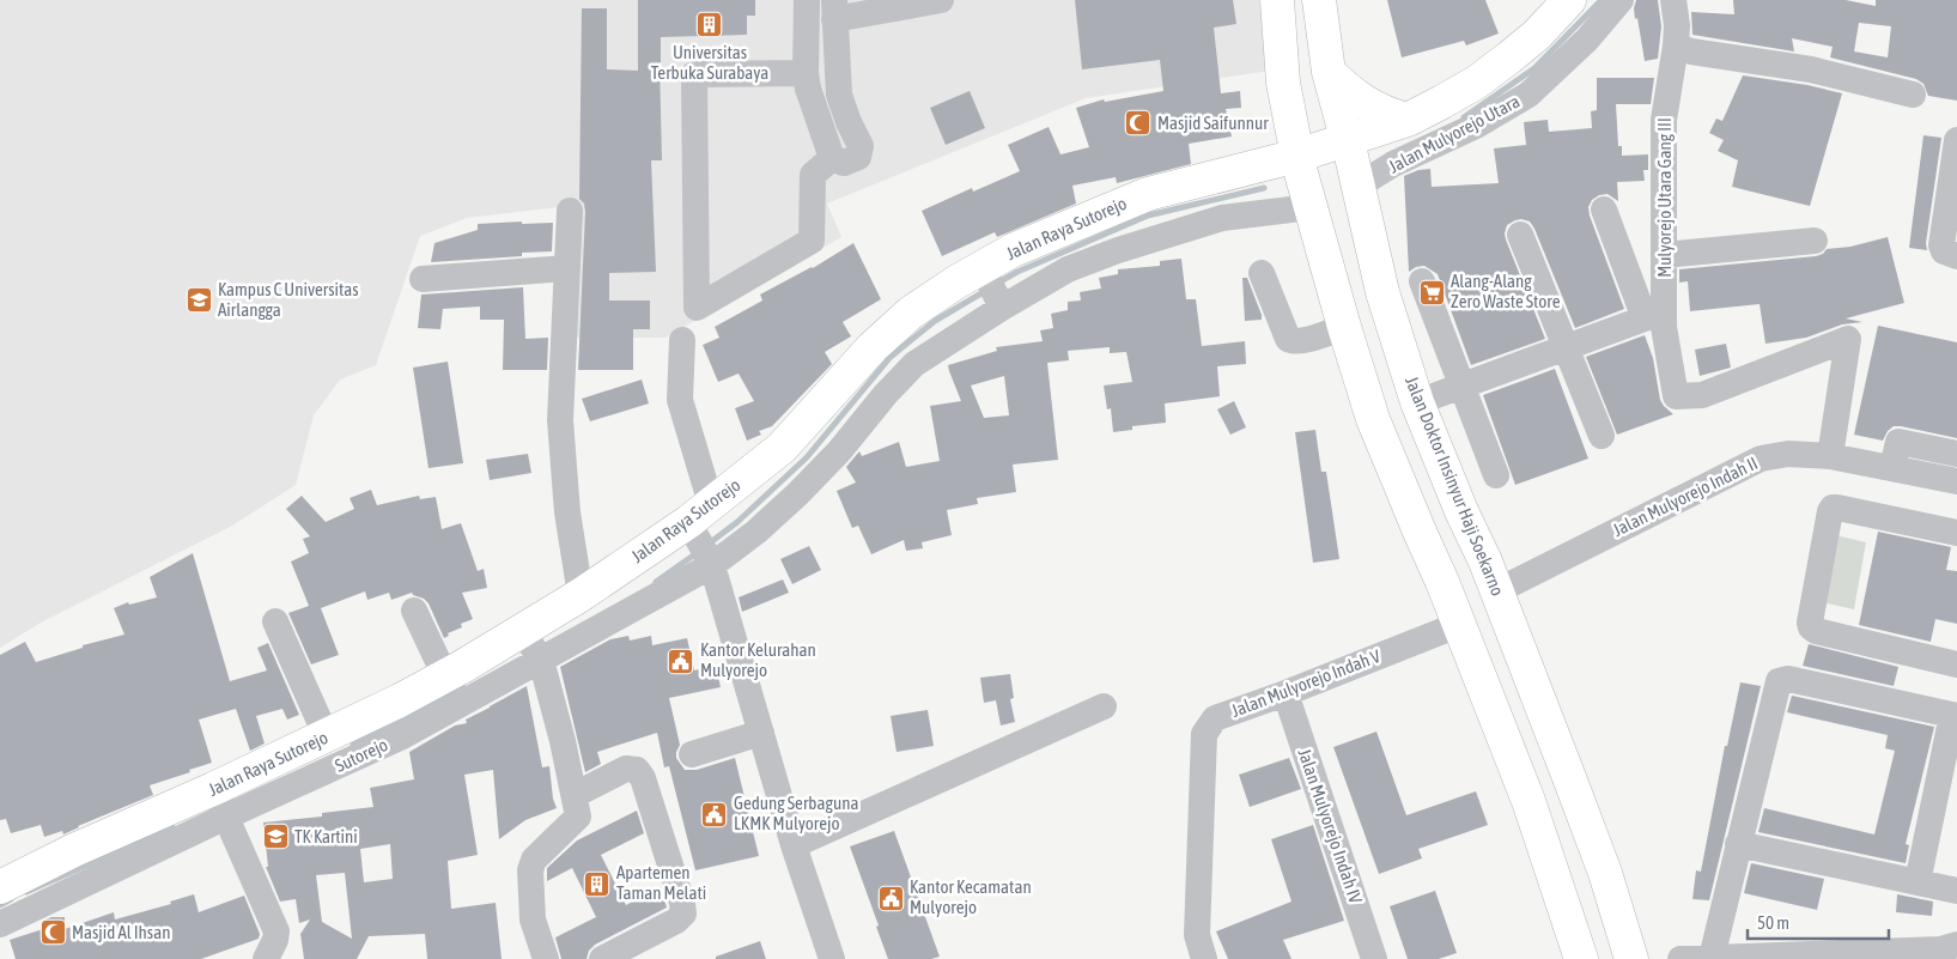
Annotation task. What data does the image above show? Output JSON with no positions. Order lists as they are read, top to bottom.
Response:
{
  "streets": {
    "main road": ["Jalan Raya Sutorejo", "Jalan Doktor Insinyur Haji Soekarno"],
    "street": [
      "Jalan Mulyorejo Utara",
      "Mulyorejo Utara Gang III",
      "Jalan Mulyorejo Indah II",
      "Jalan Mulyorejo Indah V",
      "Sutorejo",
      "Jalan Mulyorejo Indah IV"
    ]
  },
  "crossings": [
    ["Jalan Mulyorejo Utara", "Jalan Raya Sutorejo"],
    ["Jalan Mulyorejo Utara", "Jalan Doktor Insinyur Haji Soekarno"],
    ["Mulyorejo Utara Gang III", "Jalan Mulyorejo Indah II"],
    ["Jalan Raya Sutorejo", "Jalan Doktor Insinyur Haji Soekarno"],
    ["Jalan Raya Sutorejo", "Sutorejo"],
    ["Jalan Doktor Insinyur Haji Soekarno", "Jalan Mulyorejo Indah II"],
    ["Jalan Mulyorejo Indah V", "Jalan Mulyorejo Indah IV"]
  ],
  "places": {
    "building": ["Universitas Terbuka Surabaya", "Apartemen Taman Melati"],
    "mosque": ["Masjid Saifunnur", "Masjid Al Ihsan"],
    "supermarket": ["Alang-Alang Zero Waste Store"],
    "school or university": ["Kampus C Universitas Airlangga", "TK Kartini"],
    "public building": ["Kantor Kelurahan Mulyorejo", "Gedung Serbaguna LKMK Mulyorejo", "Kantor Kecamatan Mulyorejo"]
  },
  "scale_bar": "50 m"
}
